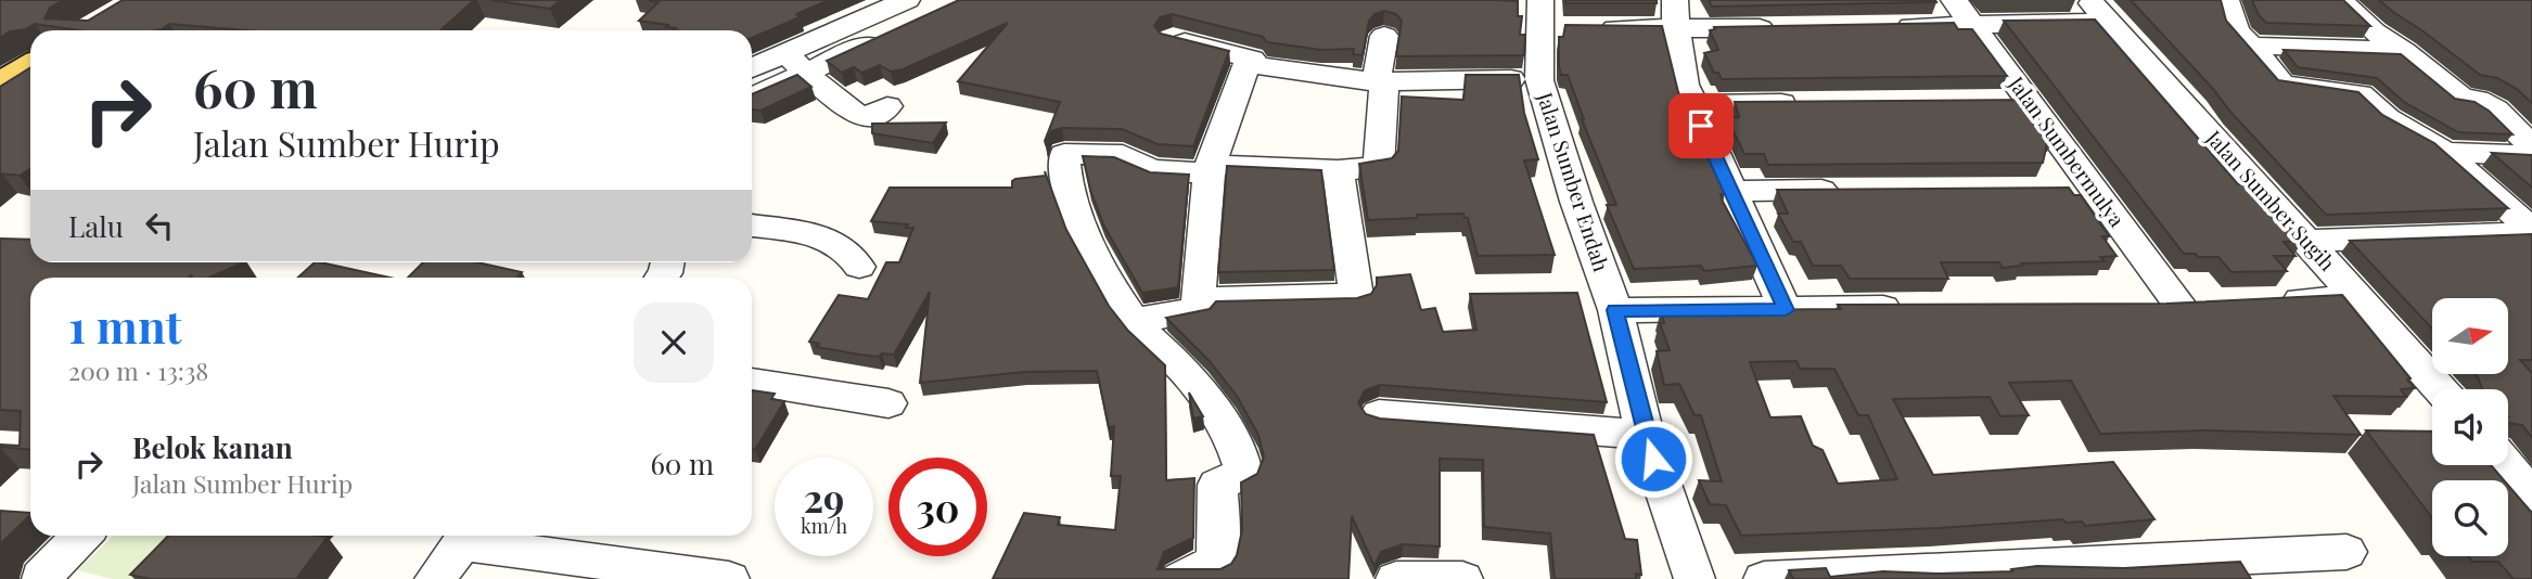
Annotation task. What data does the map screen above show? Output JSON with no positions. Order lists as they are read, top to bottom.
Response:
{
  "streets": {
    "street": ["Jalan Sumbermulya", "Jalan Sumber Endah", "Jalan Sumber Sugih"]
  },
  "north": "right",
  "page": {
    "turn": ["60 m", "Jalan Sumber Hurip"],
    "then": "Lalu",
    "heading": ["1 mnt", "200 m · 13:38"],
    "list": [
      {
        "name": "Belok kanan",
        "note": "Jalan Sumber Hurip",
        "value": "60 m"
      }
    ],
    "speed": "29 km/h",
    "limit": "30"
  }
}
